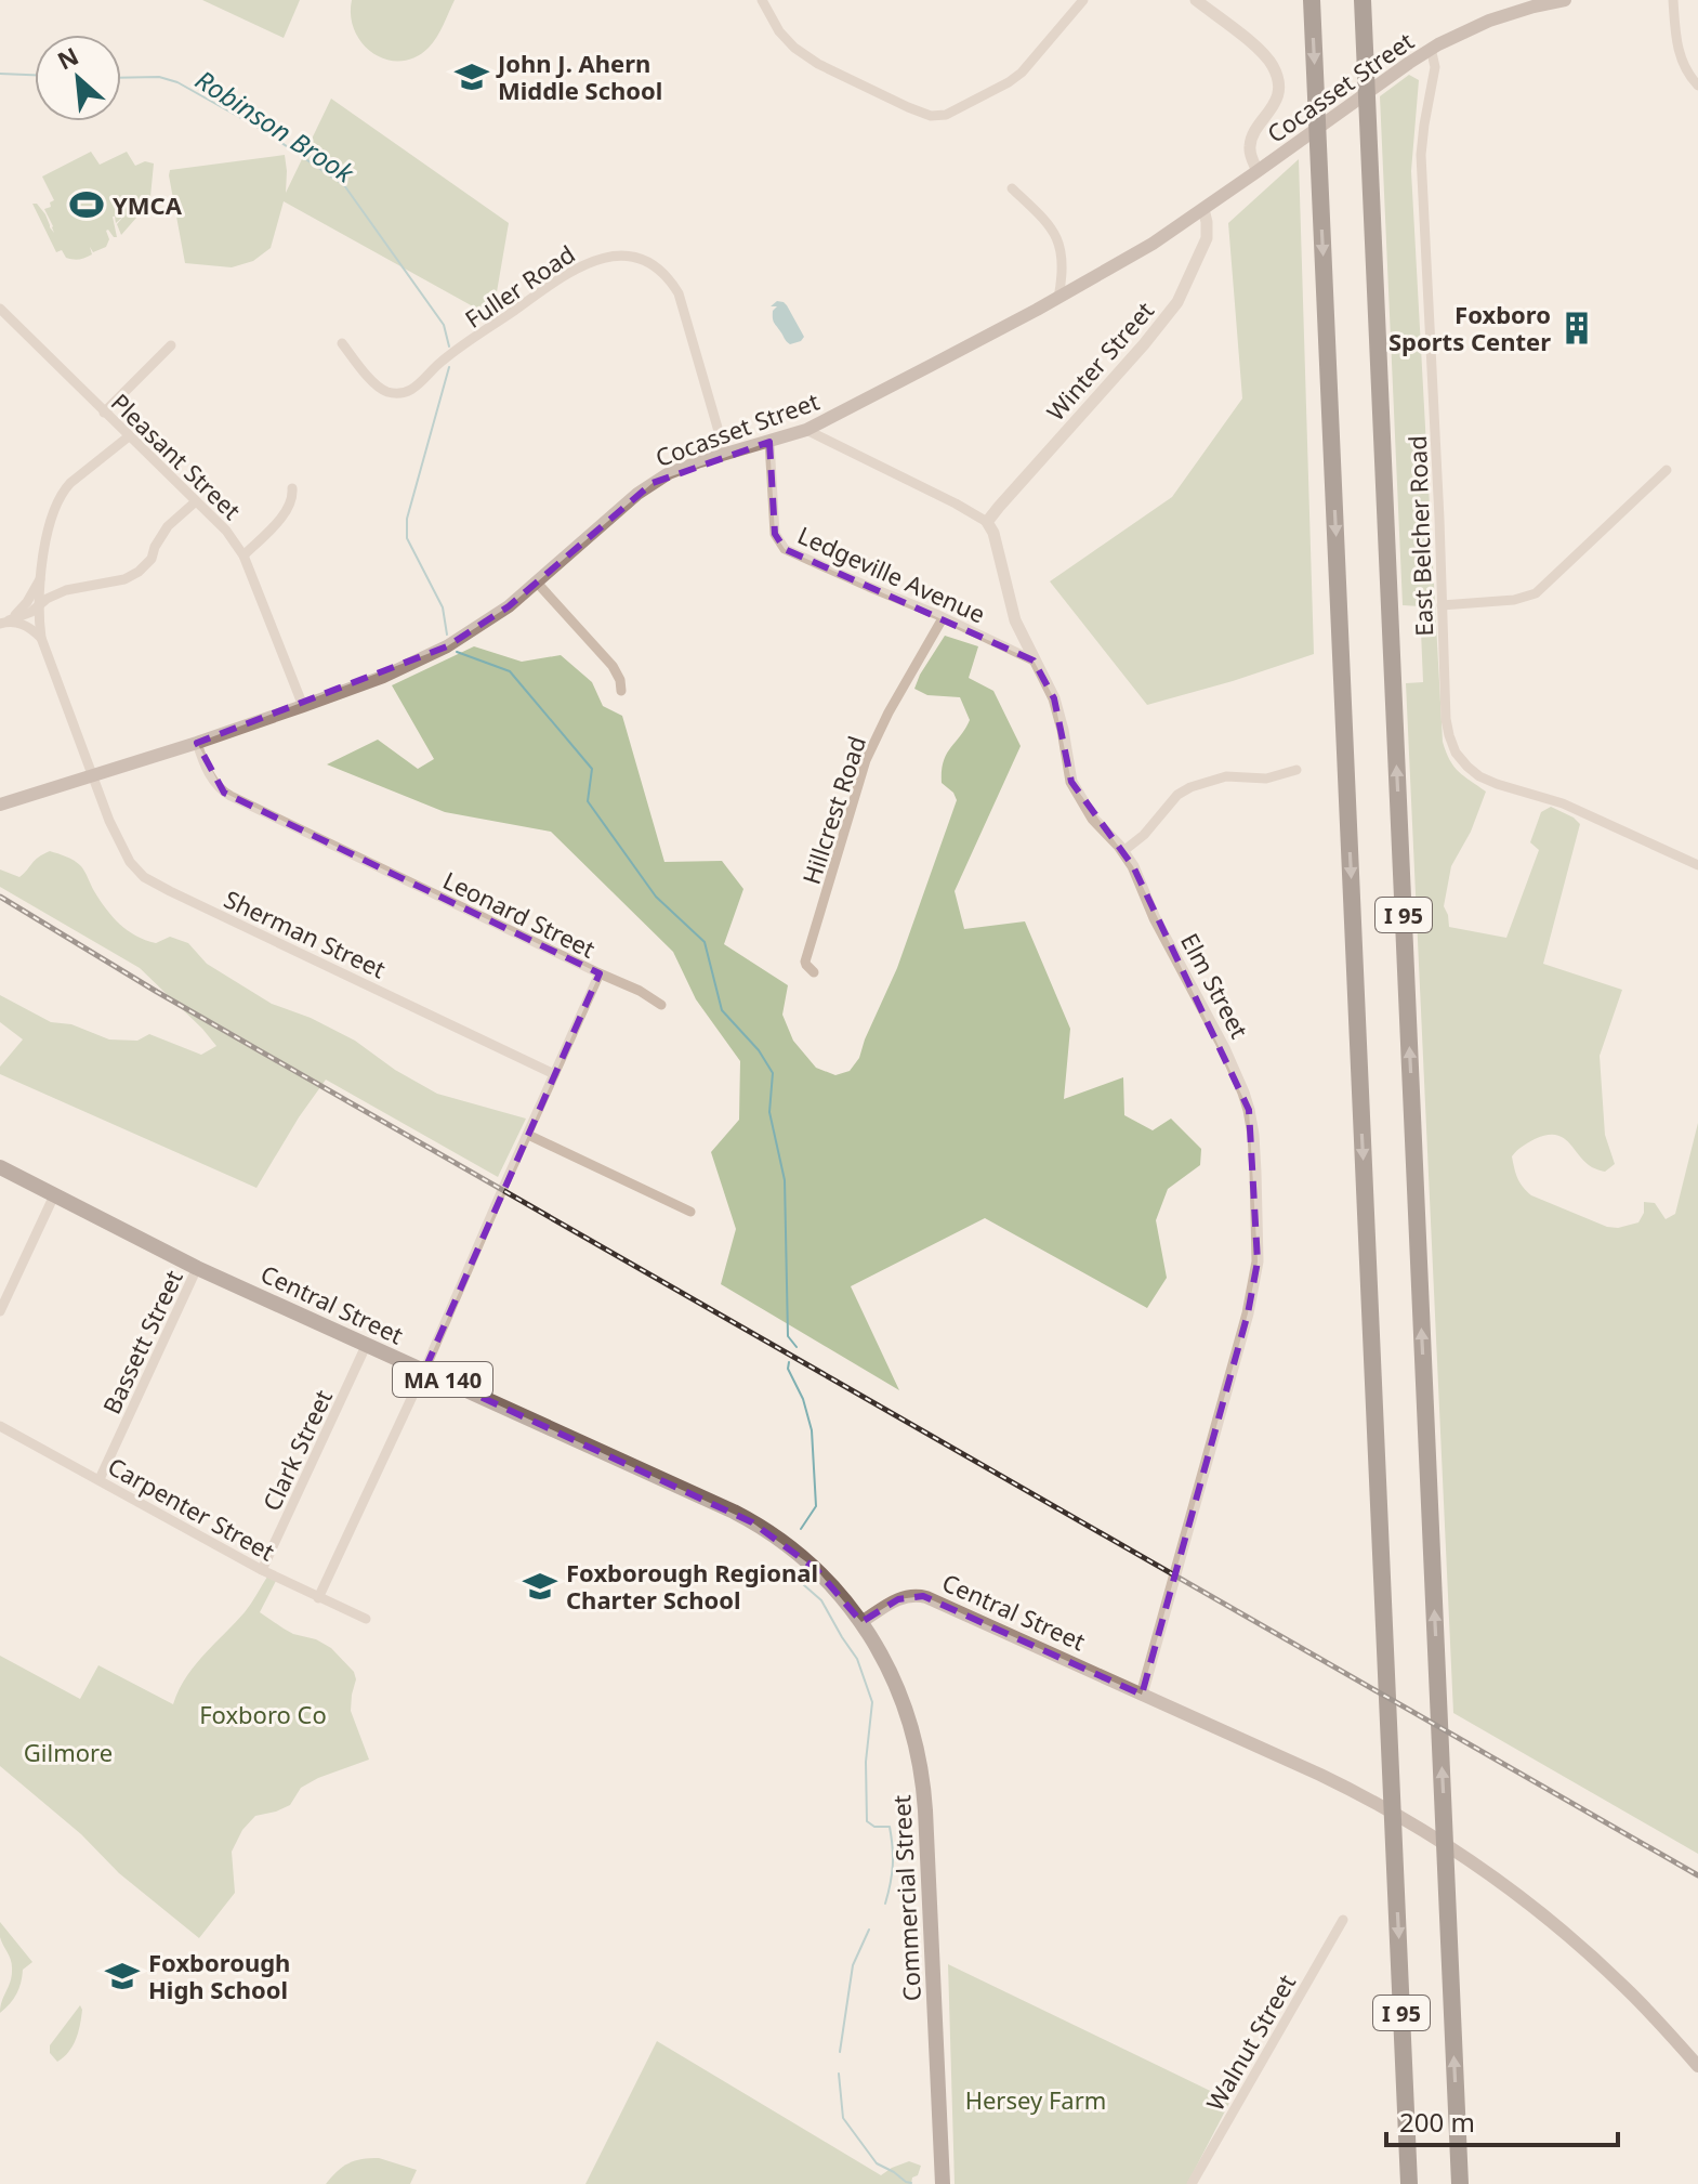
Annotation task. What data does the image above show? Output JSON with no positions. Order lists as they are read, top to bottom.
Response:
{
  "streets": {
    "highway": ["I 95"],
    "main road": [
      "Cocasset Street",
      "Central Street",
      "MA 140",
      "Commercial Street"
    ],
    "street": [
      "Fuller Road",
      "Winter Street",
      "Pleasant Street",
      "East Belcher Road",
      "Ledgeville Avenue",
      "Hillcrest Road",
      "Leonard Street",
      "Sherman Street",
      "Elm Street",
      "Bassett Street",
      "Clark Street",
      "Carpenter Street",
      "Walnut Street"
    ]
  },
  "crossings": [
    ["Cocasset Street", "Fuller Road"],
    ["Cocasset Street", "Winter Street"],
    ["Cocasset Street", "Pleasant Street"],
    ["Cocasset Street", "East Belcher Road"],
    ["Cocasset Street", "Ledgeville Avenue"],
    ["Cocasset Street", "Leonard Street"],
    ["Cocasset Street", "Sherman Street"],
    ["Winter Street", "Elm Street"],
    ["Pleasant Street", "Sherman Street"],
    ["Ledgeville Avenue", "Hillcrest Road"],
    ["Ledgeville Avenue", "Elm Street"],
    ["Leonard Street", "Sherman Street"],
    ["Leonard Street", "Central Street"],
    ["Leonard Street", "Carpenter Street"],
    ["Elm Street", "Central Street"],
    ["Central Street", "Bassett Street"],
    ["Central Street", "Clark Street"],
    ["Central Street", "Commercial Street"],
    ["Bassett Street", "Carpenter Street"],
    ["Clark Street", "Carpenter Street"]
  ],
  "water": ["Robinson Brook"],
  "parks": ["Foxboro Co", "Gilmore", "Hersey Farm"],
  "places": {
    "school or university": ["John J. Ahern Middle School", "Foxborough Regional Charter School", "Foxborough High School"],
    "sports": ["YMCA"],
    "building": ["Foxboro Sports Center"]
  },
  "scale_bar": "200 m",
  "north": "top left"
}
